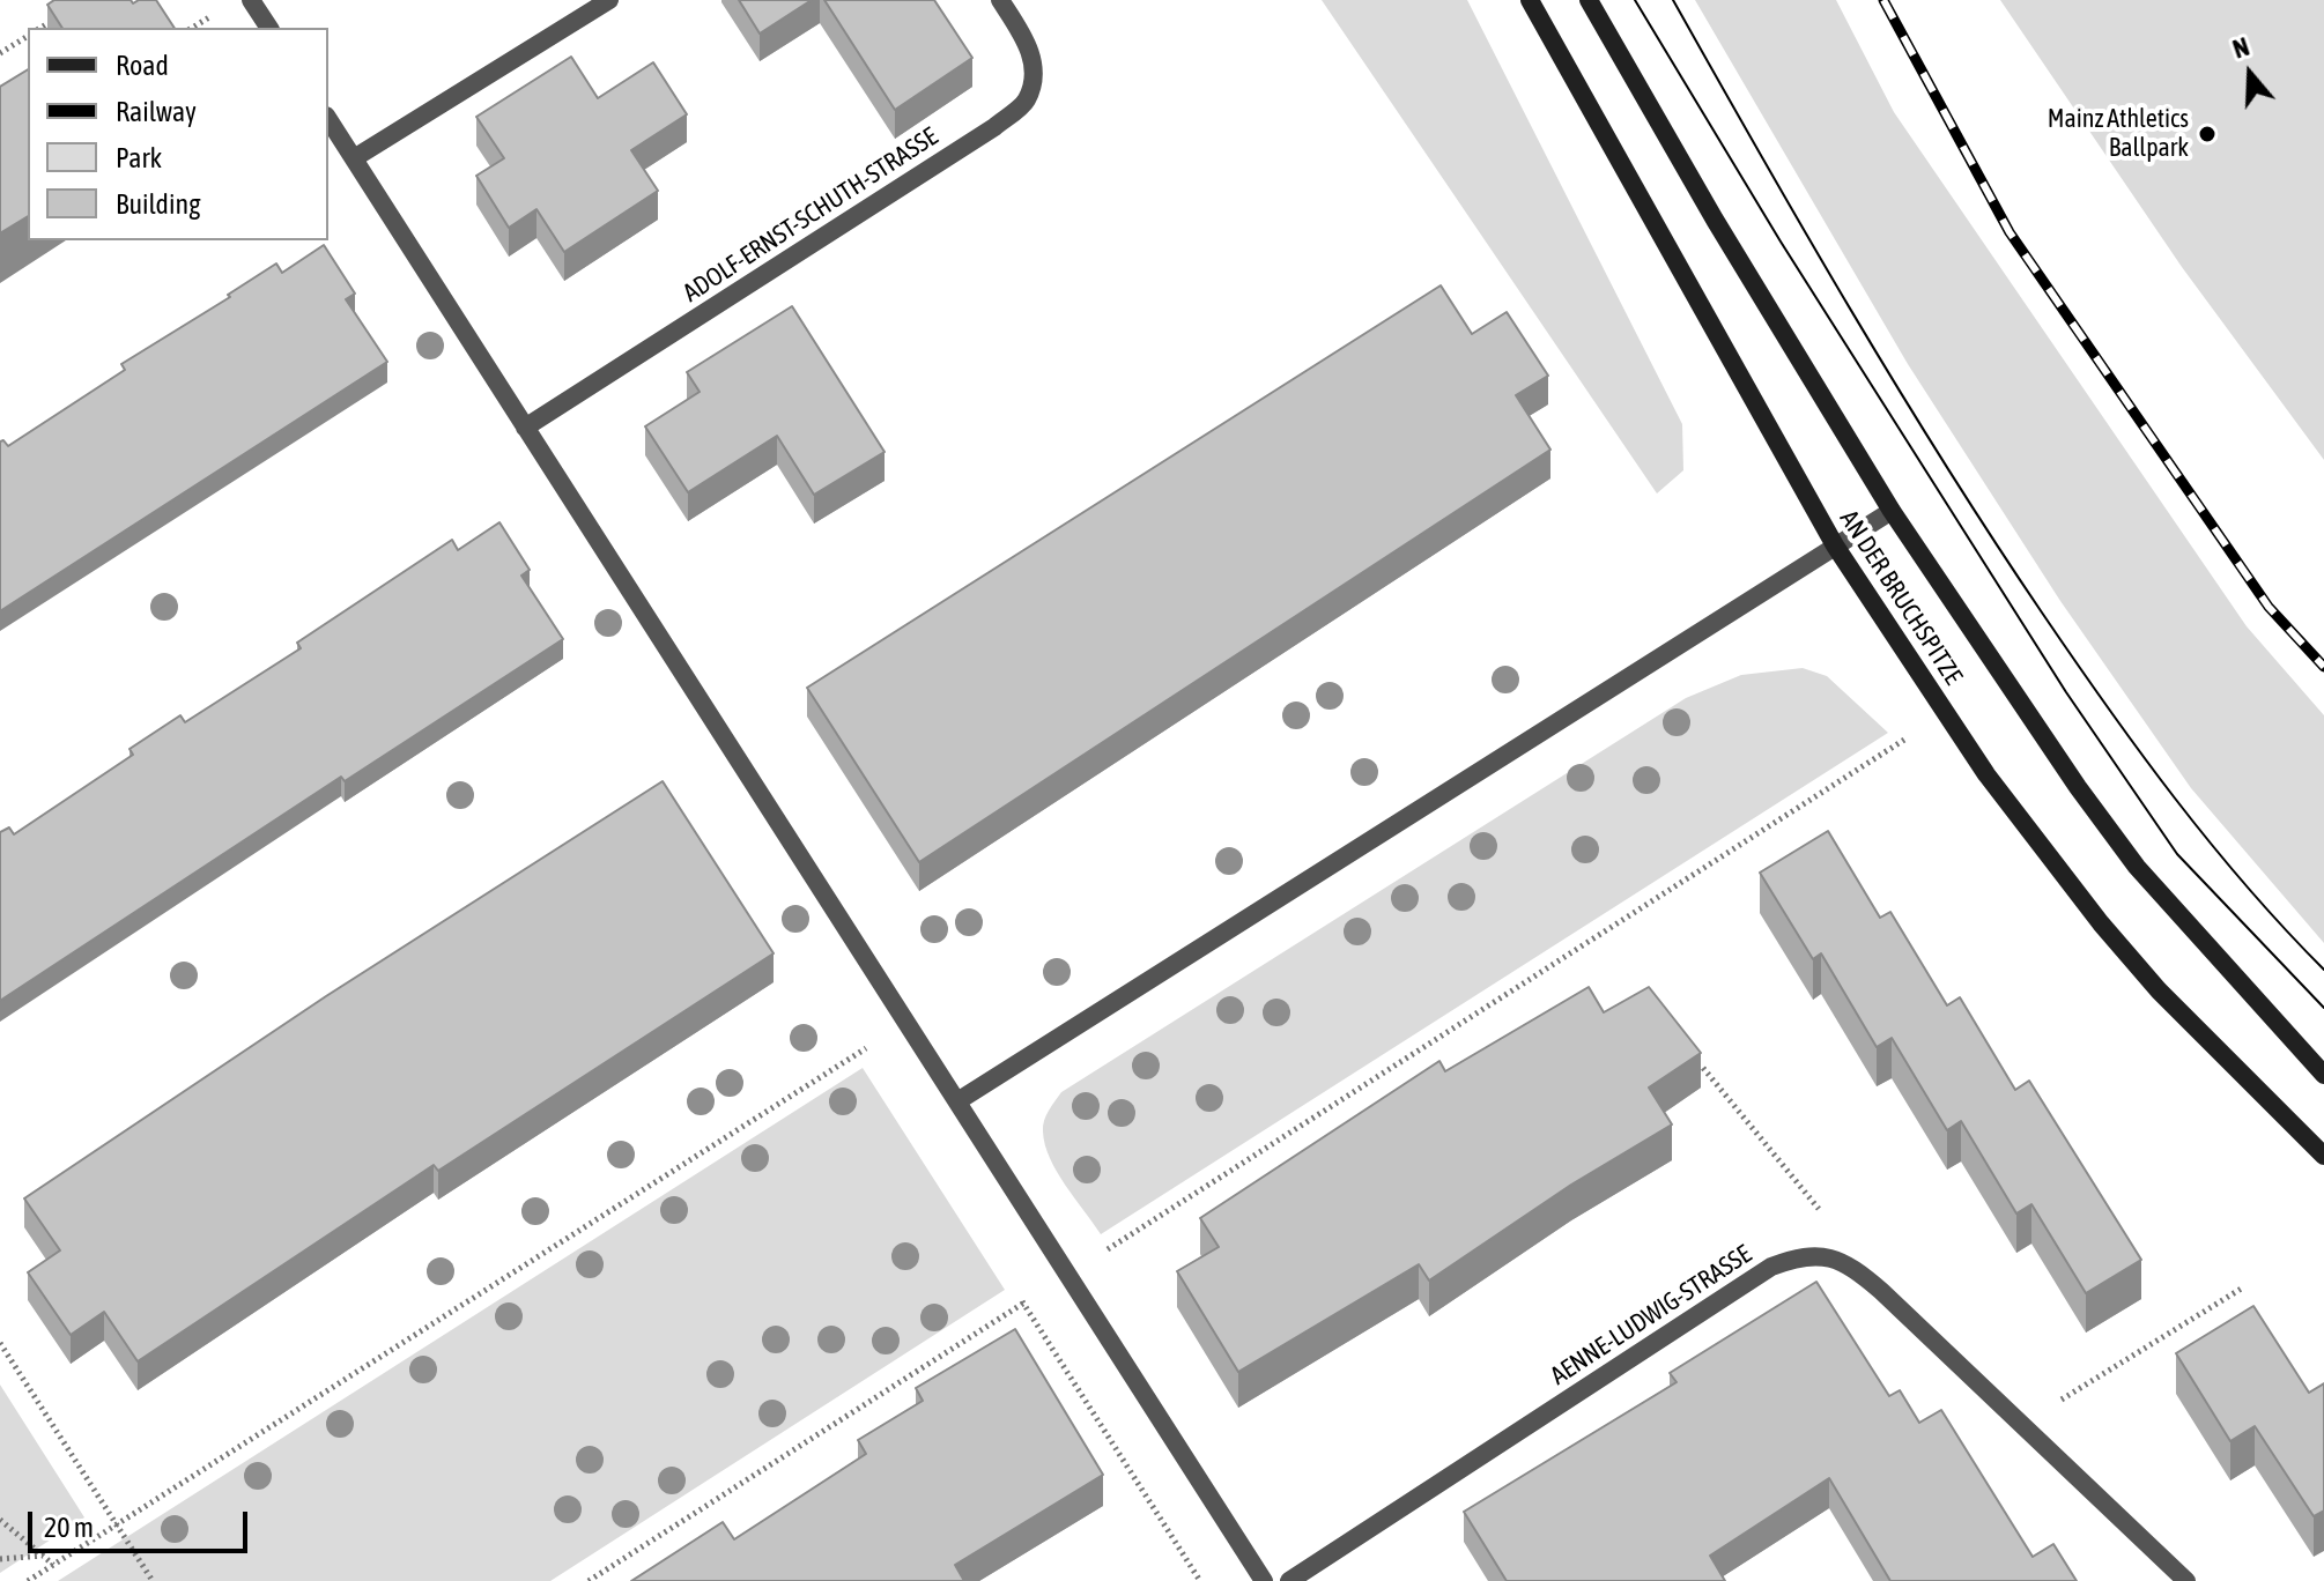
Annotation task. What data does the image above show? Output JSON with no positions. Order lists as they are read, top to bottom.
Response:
{
  "streets": {
    "main road": ["AN DER BRUCHSPITZE"],
    "street": ["ADOLF-ERNST-SCHUTH-STRASSE", "AENNE-LUDWIG-STRASSE"]
  },
  "places": ["Mainz Athletics Ballpark"],
  "legend": [
    "Road",
    "Railway",
    "Park",
    "Building"
  ],
  "scale_bar": "20 m",
  "north": "top"
}
